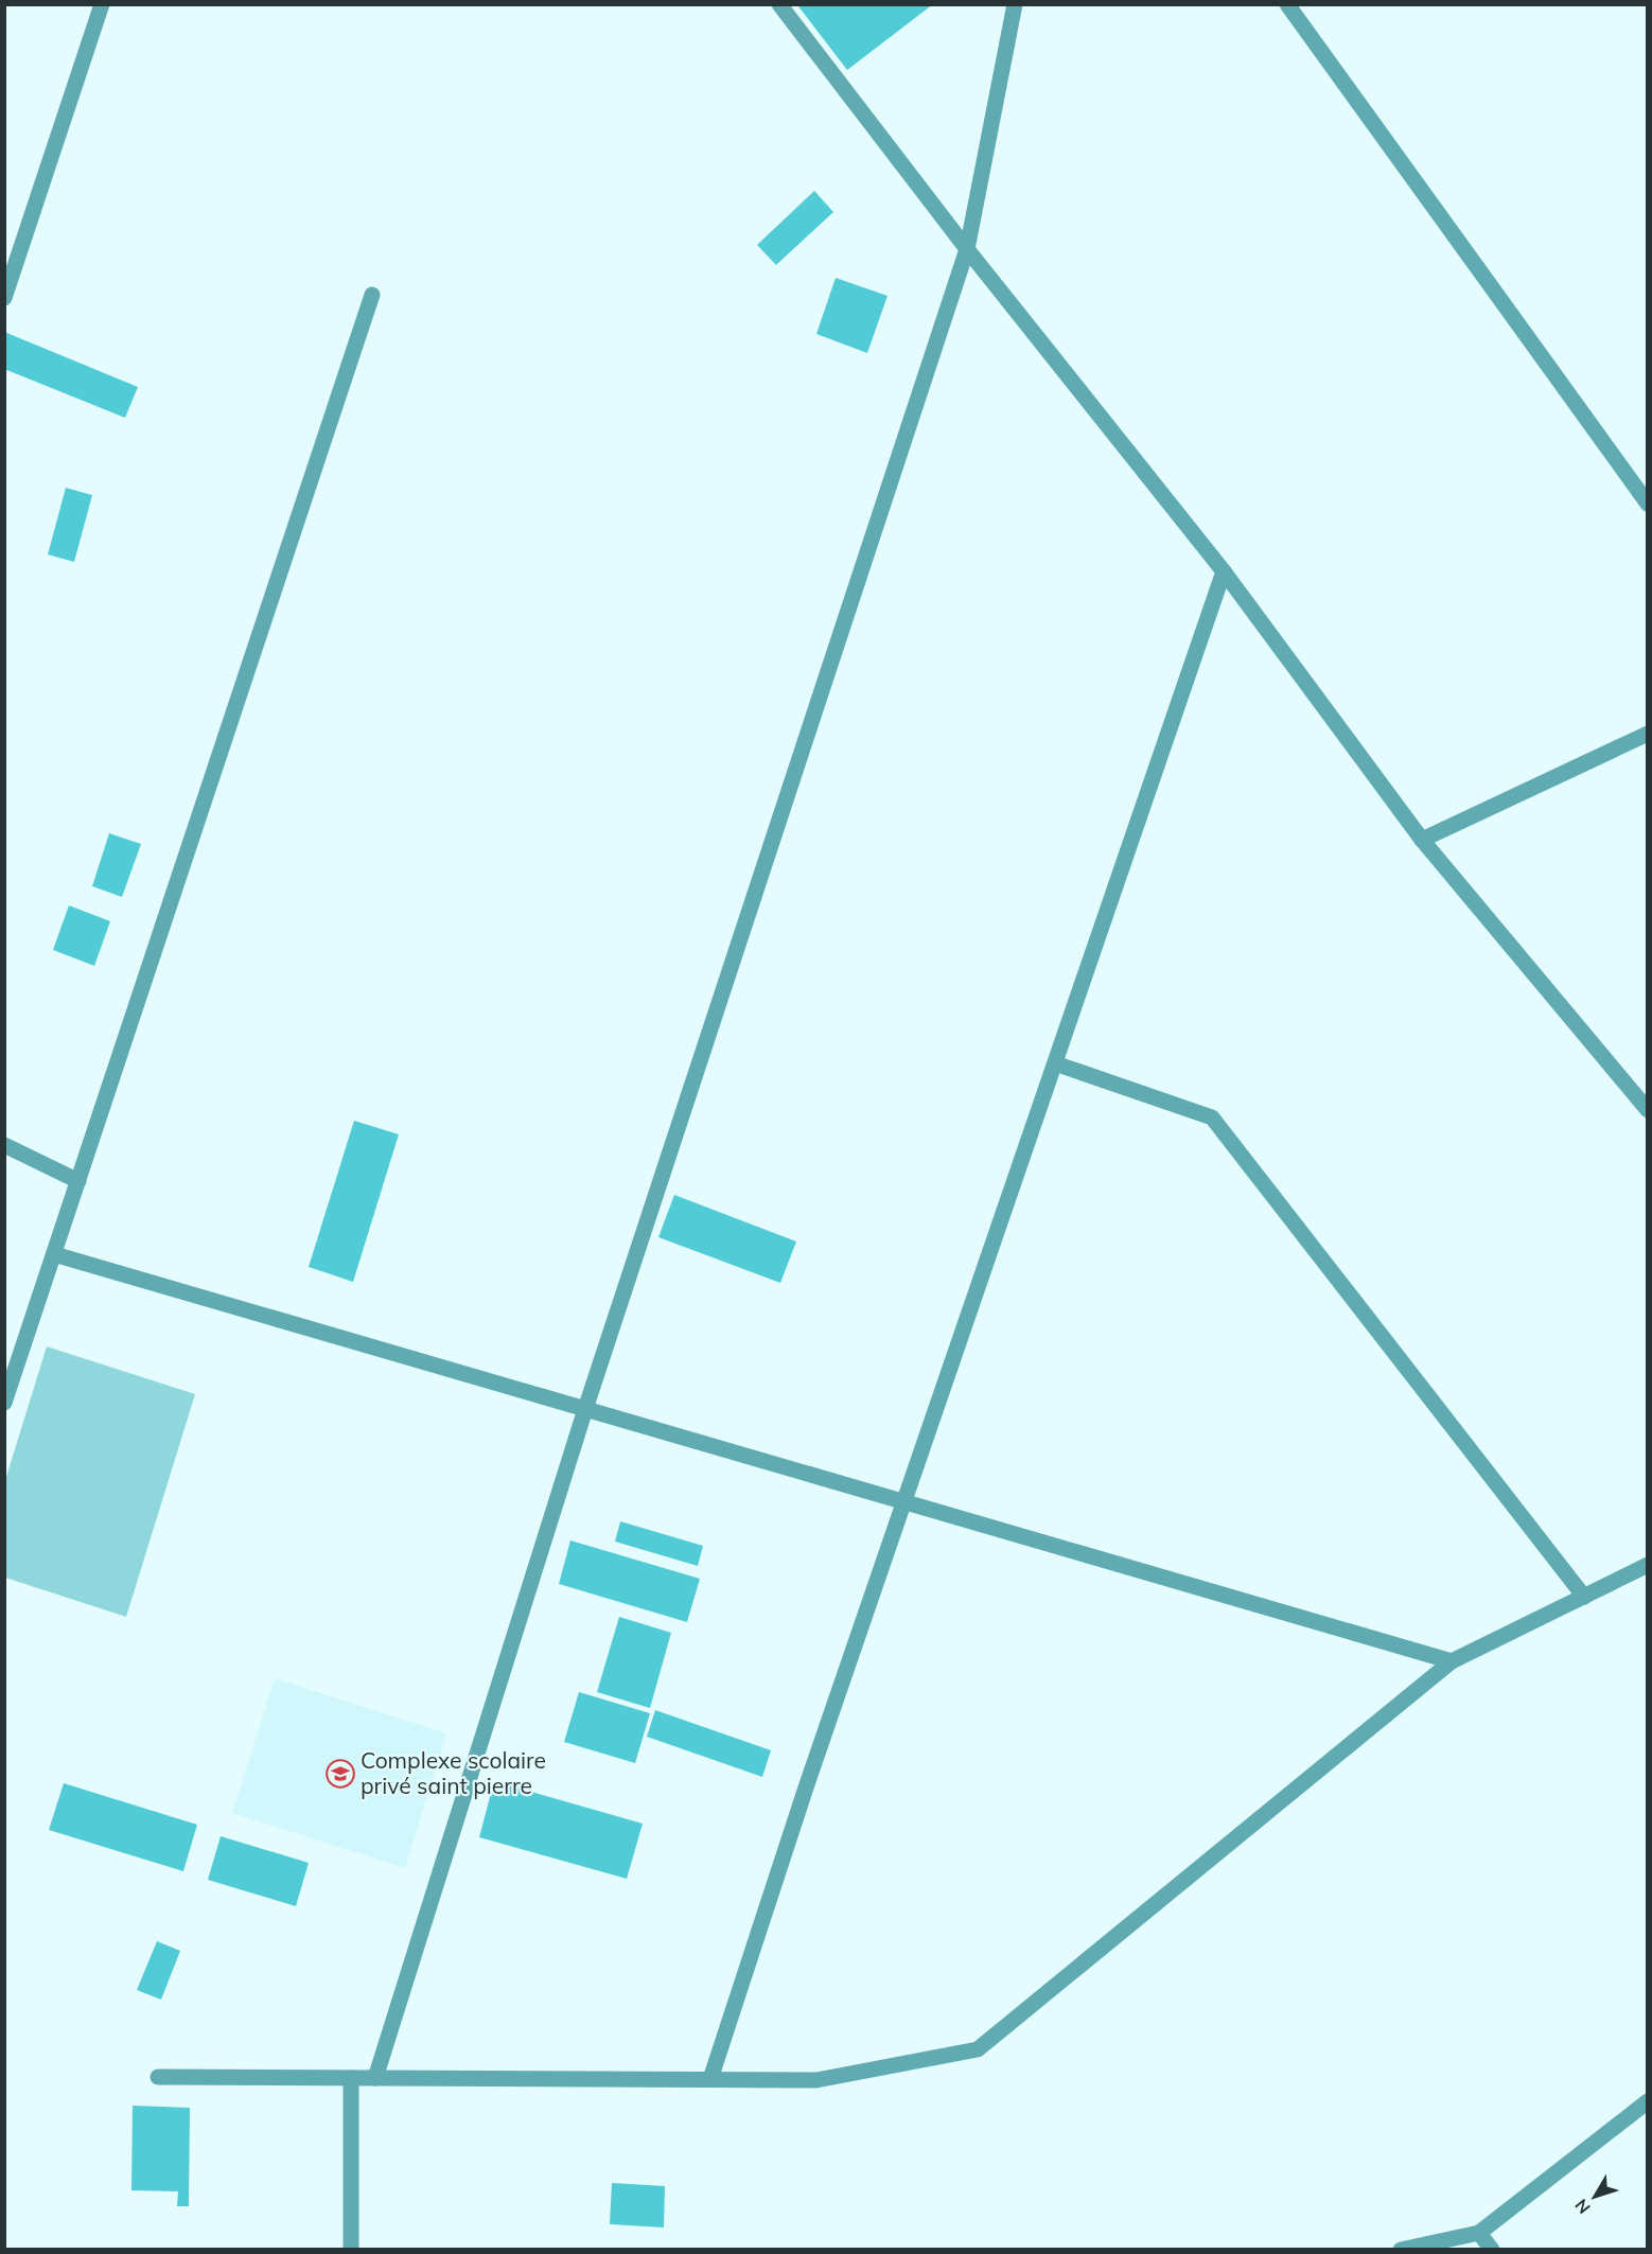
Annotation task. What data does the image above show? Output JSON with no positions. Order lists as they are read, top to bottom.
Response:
{
  "places": {
    "school or university": ["Complexe scolaire privé saint pierre"]
  },
  "north": "bottom left"
}
